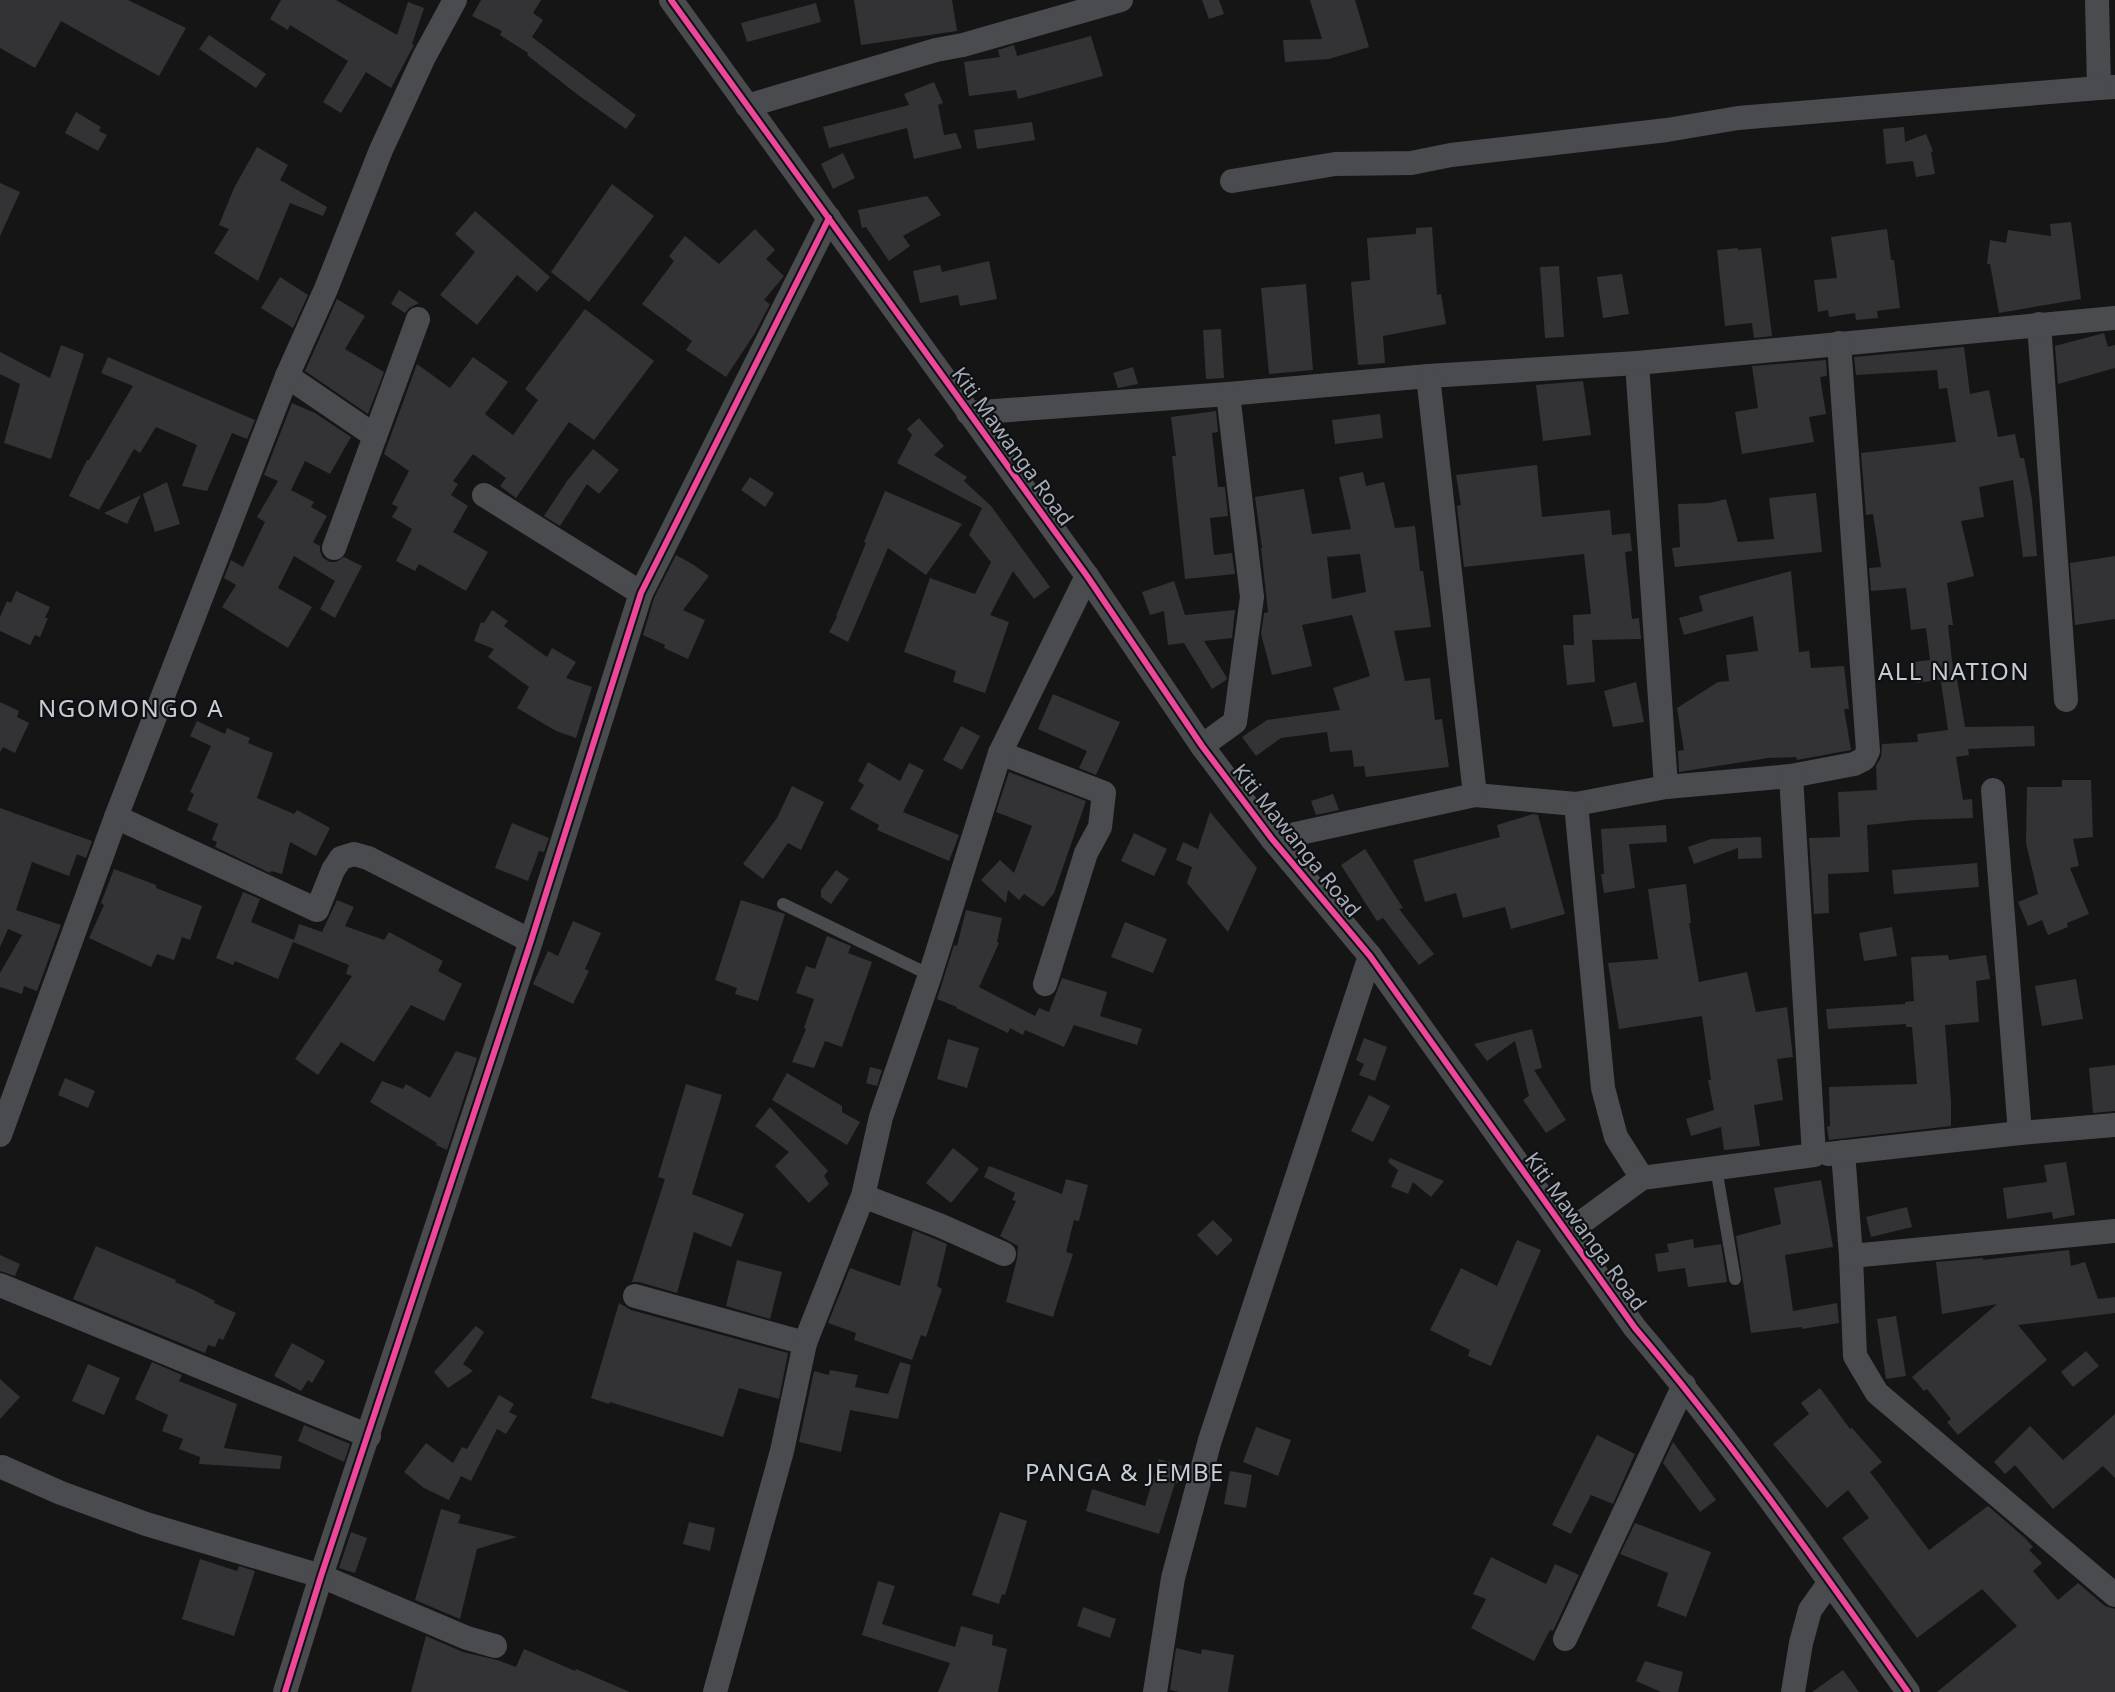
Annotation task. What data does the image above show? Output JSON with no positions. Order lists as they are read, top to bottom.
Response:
{
  "streets": {
    "street": ["Kiti Mawanga Road"]
  },
  "districts": ["ALL NATION", "NGOMONGO A", "PANGA & JEMBE"]
}
